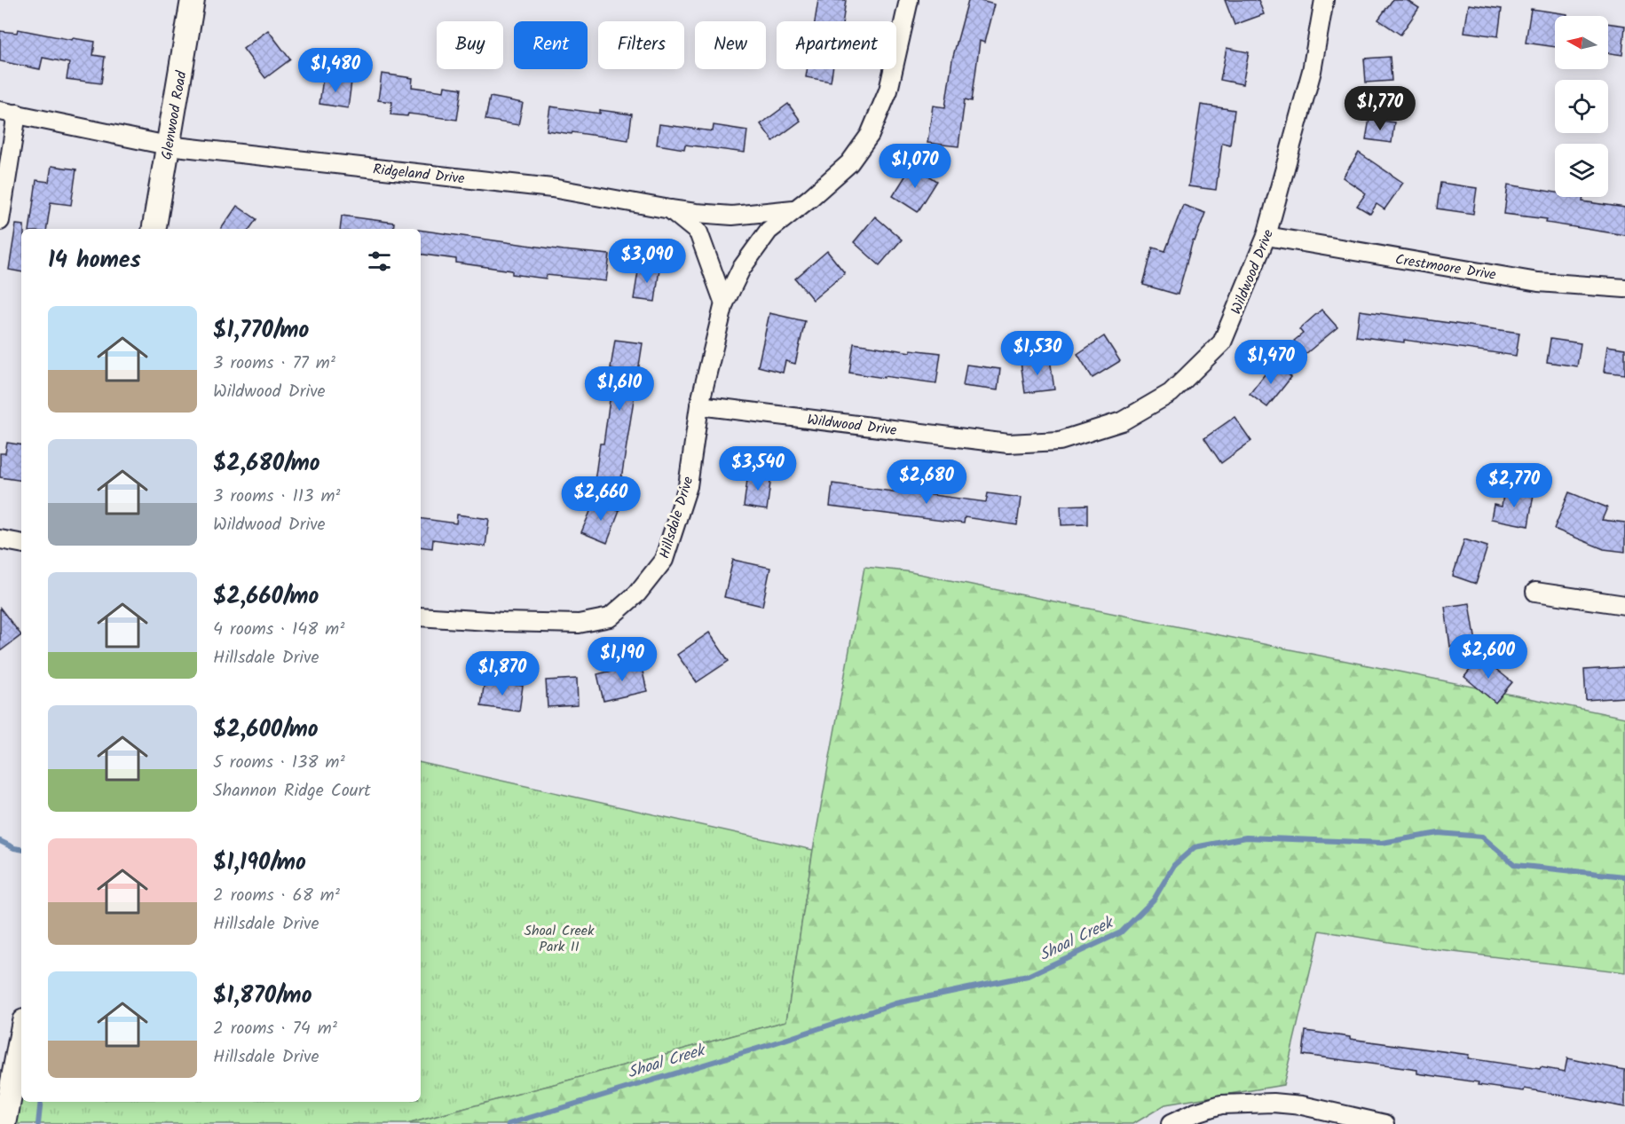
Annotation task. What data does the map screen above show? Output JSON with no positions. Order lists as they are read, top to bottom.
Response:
{
  "streets": {
    "main road": ["Glenwood Road"],
    "street": [
      "Ridgeland Drive",
      "Crestmoore Drive",
      "Wildwood Drive",
      "Hillsdale Drive"
    ]
  },
  "crossings": [
    ["Glenwood Road", "Ridgeland Drive"],
    ["Ridgeland Drive", "Hillsdale Drive"],
    ["Crestmoore Drive", "Wildwood Drive"],
    ["Wildwood Drive", "Hillsdale Drive"]
  ],
  "water": ["Shoal Creek"],
  "parks": ["Shoal Creek Park II"],
  "north": "left",
  "page": {
    "chip": [
      "Buy",
      "Rent",
      "Filters",
      "New",
      "Apartment"
    ],
    "price": [
      "$1,480",
      "$1,770",
      "$1,070",
      "$3,090",
      "$1,530",
      "$1,470",
      "$1,610",
      "$3,540",
      "$2,680",
      "$2,770",
      "$2,660",
      "$2,600",
      "$1,190",
      "$1,870"
    ],
    "heading": "14 homes",
    "list": [
      {
        "name": "$1,770/mo",
        "note": "3 rooms · 77 m² · Wildwood Drive"
      },
      {
        "name": "$2,680/mo",
        "note": "3 rooms · 113 m² · Wildwood Drive"
      },
      {
        "name": "$2,660/mo",
        "note": "4 rooms · 148 m² · Hillsdale Drive"
      },
      {
        "name": "$2,600/mo",
        "note": "5 rooms · 138 m² · Shannon Ridge Court"
      },
      {
        "name": "$1,190/mo",
        "note": "2 rooms · 68 m² · Hillsdale Drive"
      },
      {
        "name": "$1,870/mo",
        "note": "2 rooms · 74 m² · Hillsdale Drive"
      }
    ]
  }
}
